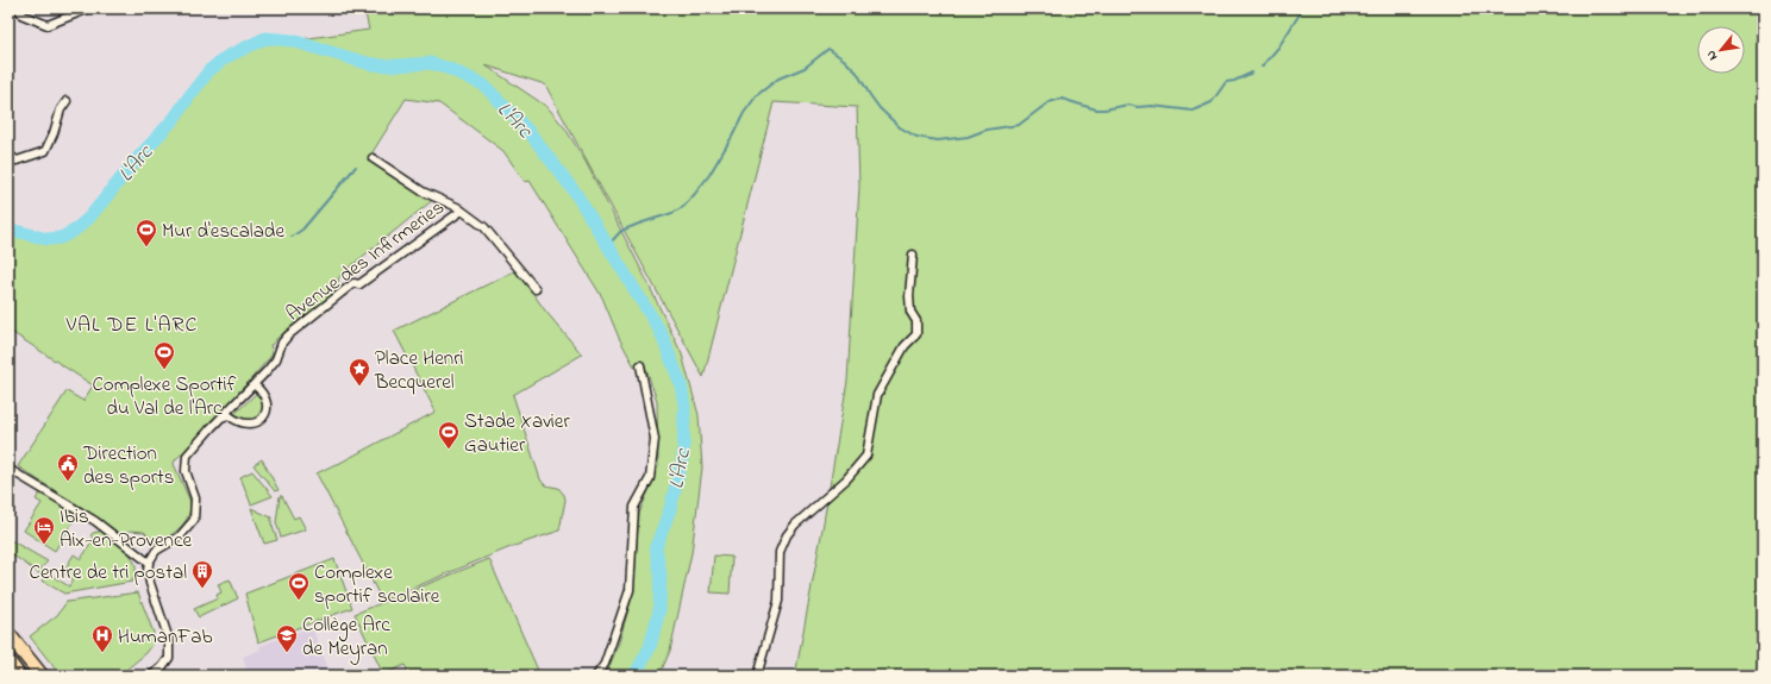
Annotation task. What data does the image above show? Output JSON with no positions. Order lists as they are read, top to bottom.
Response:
{
  "streets": {
    "street": ["Avenue des Infirmeries"]
  },
  "districts": ["VAL DE L'ARC"],
  "water": ["L'Arc"],
  "places": {
    "sports": [
      "Mur d'escalade",
      "Complexe Sportif du Val de l'Arc",
      "Stade Xavier Gautier",
      "Complexe sportif scolaire"
    ],
    "place": ["Place Henri Becquerel"],
    "public building": ["Direction des sports"],
    "hotel": ["Ibis Aix-en-Provence"],
    "building": ["Centre de tri postal"],
    "hospital": ["HumanFab"],
    "school or university": ["Collège Arc de Meyran"]
  },
  "north": "bottom left"
}
